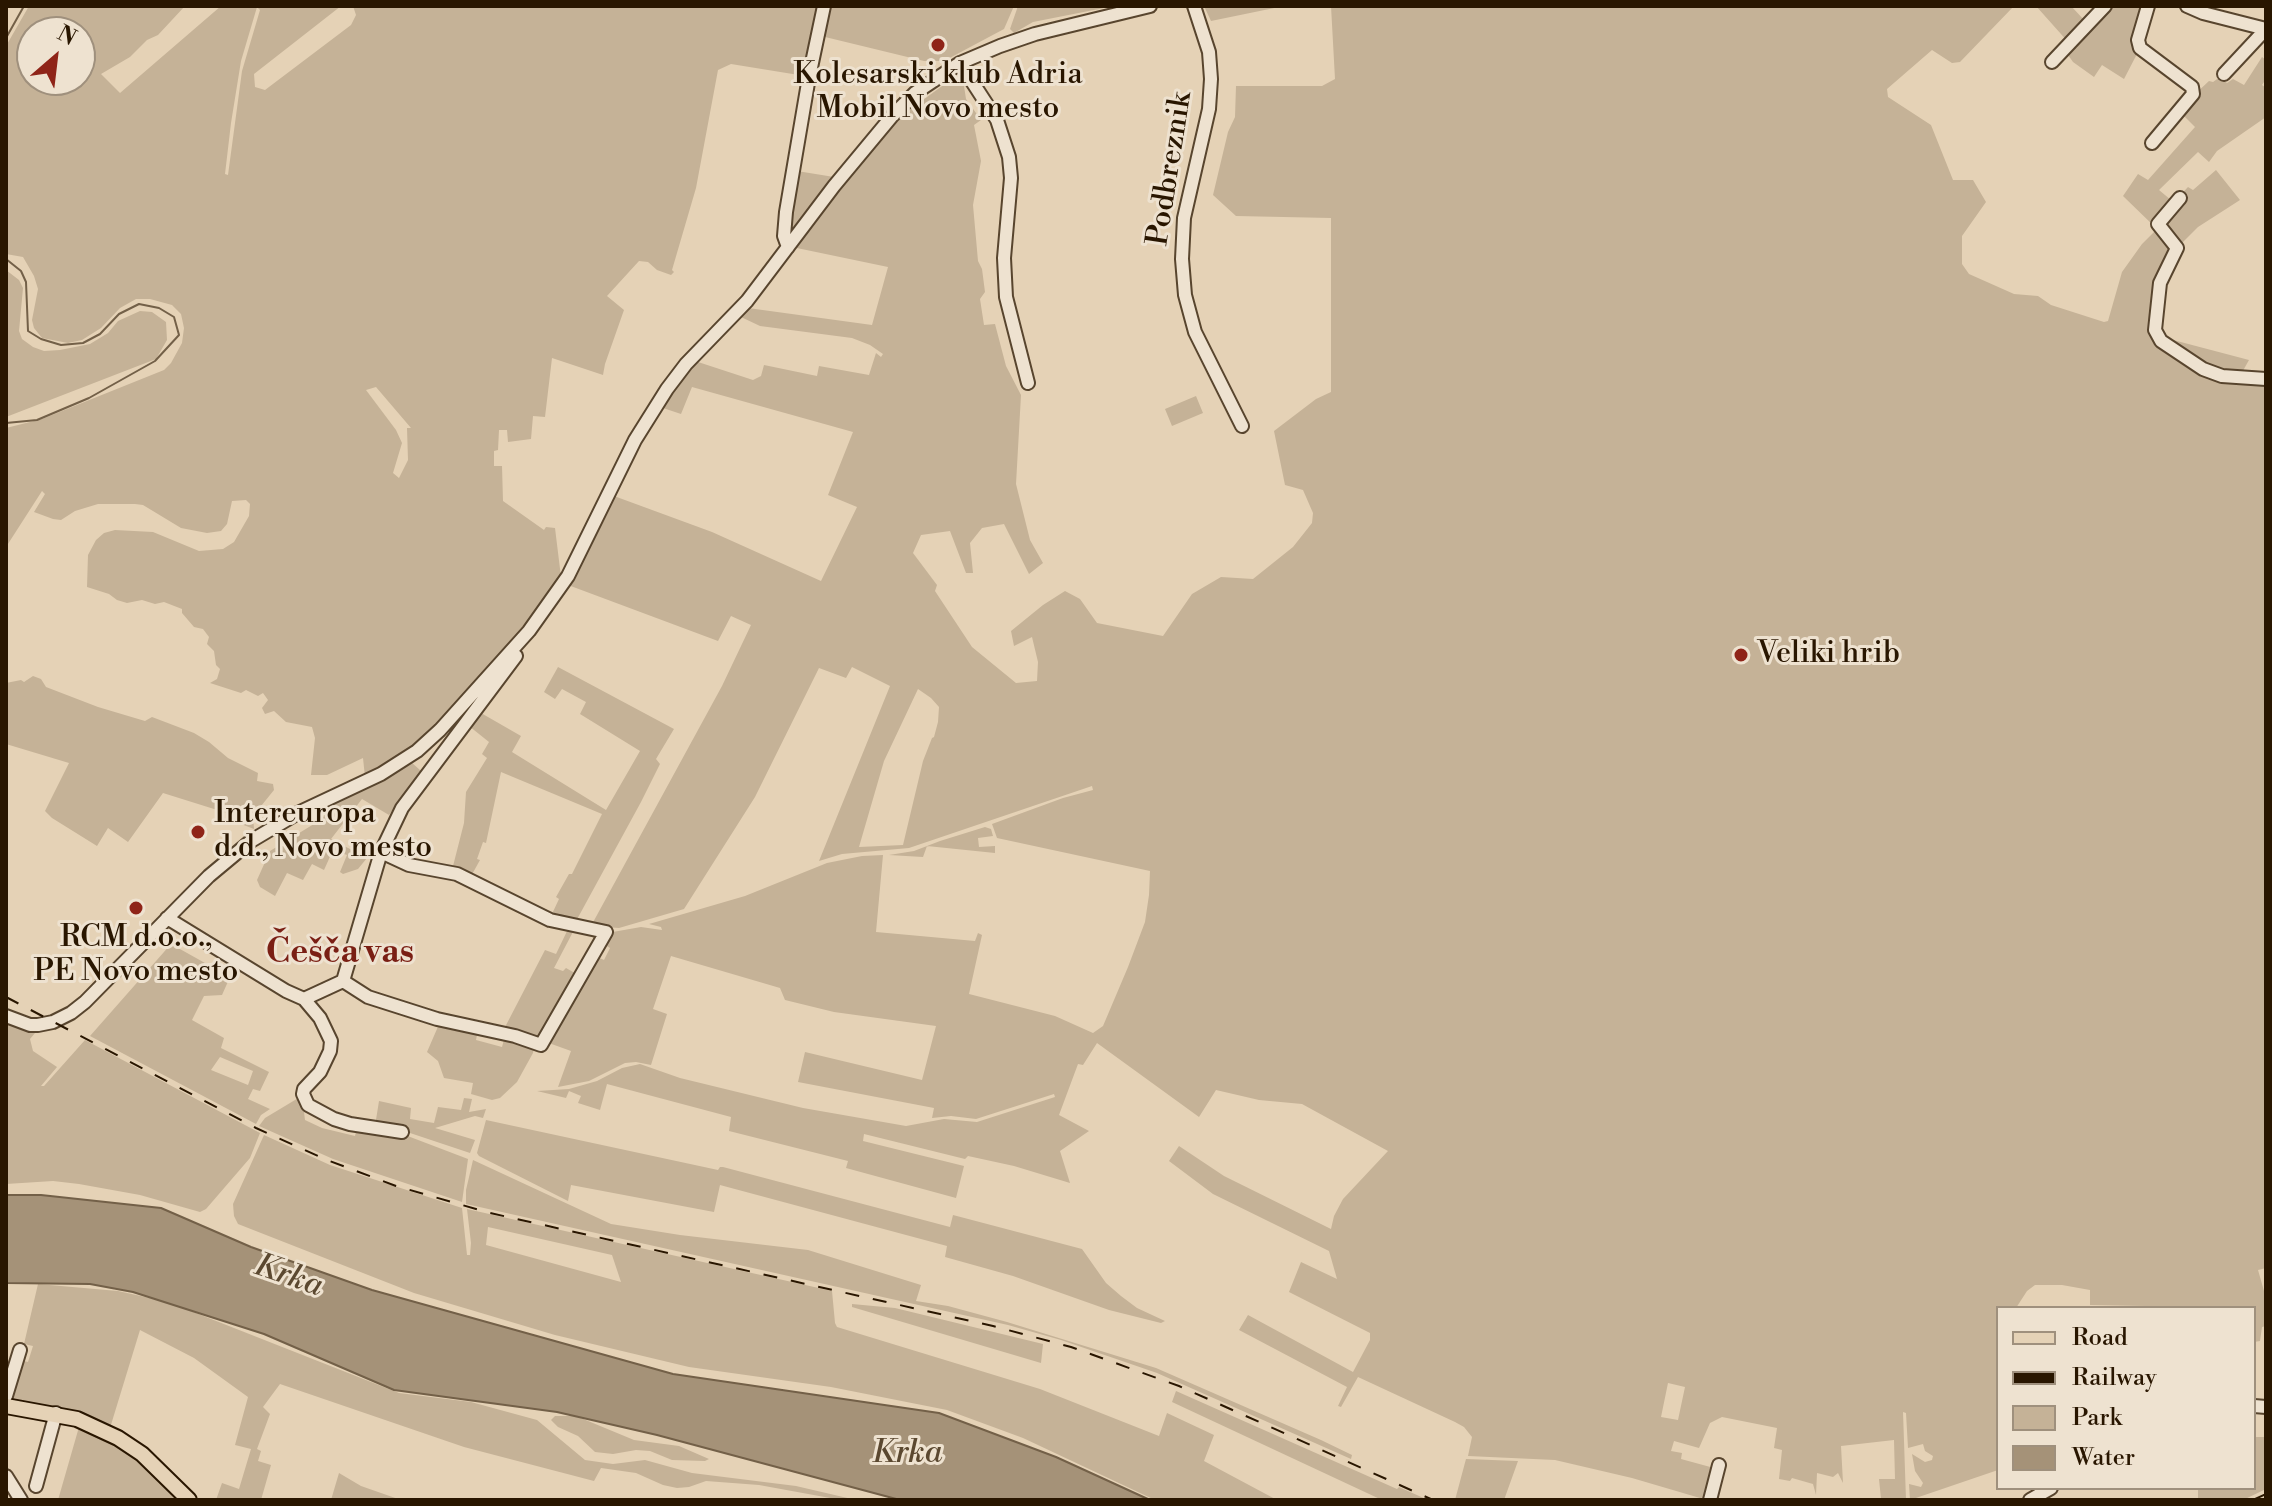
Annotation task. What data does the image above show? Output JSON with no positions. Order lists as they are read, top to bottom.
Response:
{
  "streets": {
    "street": ["Podbreznik"]
  },
  "districts": ["Češča vas"],
  "water": ["Krka"],
  "places": [
    "Kolesarski klub Adria Mobil Novo mesto",
    "Veliki hrib",
    "Intereuropa d.d., Novo mesto",
    "RCM d.o.o., PE Novo mesto"
  ],
  "legend": [
    "Road",
    "Railway",
    "Park",
    "Water"
  ],
  "north": "top right"
}
